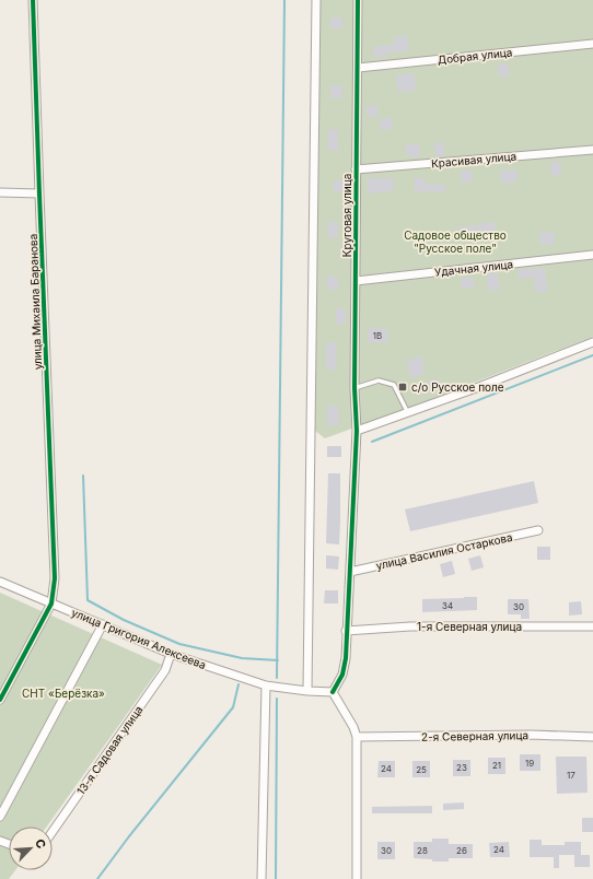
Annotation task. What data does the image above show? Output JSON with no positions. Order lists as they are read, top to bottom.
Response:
{
  "streets": {
    "street": [
      "Добрая улица",
      "Красивая улица",
      "Круговая улица",
      "Удачная улица",
      "улица Михаила Баранова",
      "улица Василия Остаркова",
      "1-я Северная улица",
      "улица Григория Алексеева",
      "2-я Северная улица",
      "13-я Садовая улица"
    ]
  },
  "crossings": [
    ["Добрая улица", "Круговая улица"],
    ["Красивая улица", "Круговая улица"],
    ["Круговая улица", "Удачная улица"],
    ["Круговая улица", "улица Василия Остаркова"],
    ["Круговая улица", "1-я Северная улица"],
    ["Круговая улица", "улица Григория Алексеева"],
    ["улица Михаила Баранова", "улица Григория Алексеева"],
    ["улица Григория Алексеева", "13-я Садовая улица"]
  ],
  "parks": ["Садовое общество \"Русское поле\"", "СНТ «Берёзка»"],
  "places": {
    "transit": ["с/о Русское поле"]
  },
  "house_numbers": [
    "1В",
    "34",
    "30",
    "19",
    "21",
    "23",
    "24",
    "25",
    "17",
    "24",
    "30",
    "28",
    "26"
  ],
  "north": "top right"
}
